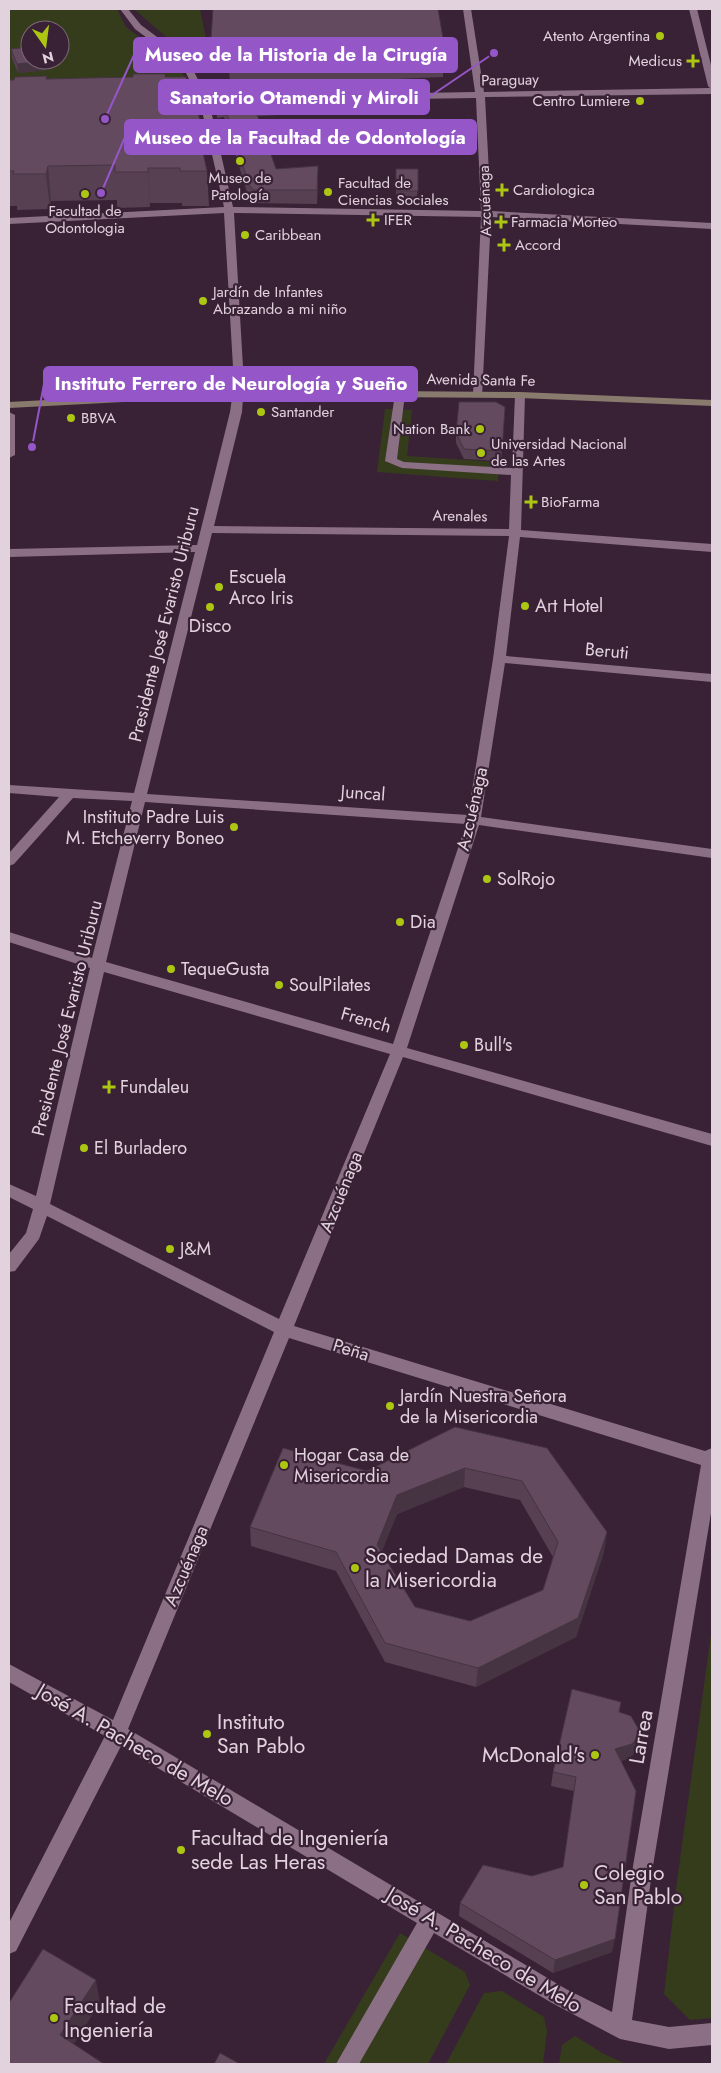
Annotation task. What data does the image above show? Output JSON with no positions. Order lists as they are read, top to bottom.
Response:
{
  "streets": {
    "main road": ["Avenida Santa Fe"],
    "street": [
      "Paraguay",
      "Azcuénaga",
      "Arenales",
      "Presidente José Evaristo Uriburu",
      "Beruti",
      "Juncal",
      "French",
      "Peña",
      "Larrea",
      "José A. Pacheco de Melo"
    ]
  },
  "crossings": [
    ["Paraguay", "Azcuénaga"],
    ["Paraguay", "Presidente José Evaristo Uriburu"],
    ["Azcuénaga", "Avenida Santa Fe"],
    ["Azcuénaga", "Arenales"],
    ["Azcuénaga", "Beruti"],
    ["Azcuénaga", "Juncal"],
    ["Azcuénaga", "French"],
    ["Azcuénaga", "Peña"],
    ["Azcuénaga", "José A. Pacheco de Melo"],
    ["Avenida Santa Fe", "Presidente José Evaristo Uriburu"],
    ["Arenales", "Presidente José Evaristo Uriburu"],
    ["Presidente José Evaristo Uriburu", "Juncal"],
    ["Presidente José Evaristo Uriburu", "French"],
    ["Presidente José Evaristo Uriburu", "Peña"],
    ["Peña", "Larrea"],
    ["Larrea", "José A. Pacheco de Melo"]
  ],
  "places": {
    "other": [
      "Atento Argentina",
      "Sanatorio Otamendi y Miroli",
      "Centro Lumiere",
      "Museo de la Historia de la Cirugía",
      "Museo de Patología",
      "Facultad de Ciencias Sociales",
      "Museo de la Facultad de Odontología",
      "Facultad de Odontologia",
      "Caribbean",
      "Jardín de Infantes Abrazando a mi niño",
      "Santander",
      "BBVA",
      "Nation Bank",
      "Instituto Ferrero de Neurología y Sueño",
      "Universidad Nacional de las Artes",
      "Escuela Arco Iris",
      "Art Hotel",
      "Disco",
      "Instituto Padre Luis M. Etcheverry Boneo",
      "SolRojo",
      "Dia",
      "TequeGusta",
      "SoulPilates",
      "Bull's",
      "El Burladero",
      "J&M",
      "Jardín Nuestra Señora de la Misericordia",
      "Hogar Casa de Misericordia",
      "Sociedad Damas de la Misericordia",
      "Instituto San Pablo",
      "McDonald's",
      "Facultad de Ingeniería sede Las Heras",
      "Colegio San Pablo",
      "Facultad de Ingeniería"
    ],
    "health": [
      "Medicus",
      "Cardiologica",
      "IFER",
      "Farmacia Morteo",
      "Accord",
      "BioFarma",
      "Fundaleu"
    ]
  },
  "north": "bottom"
}
